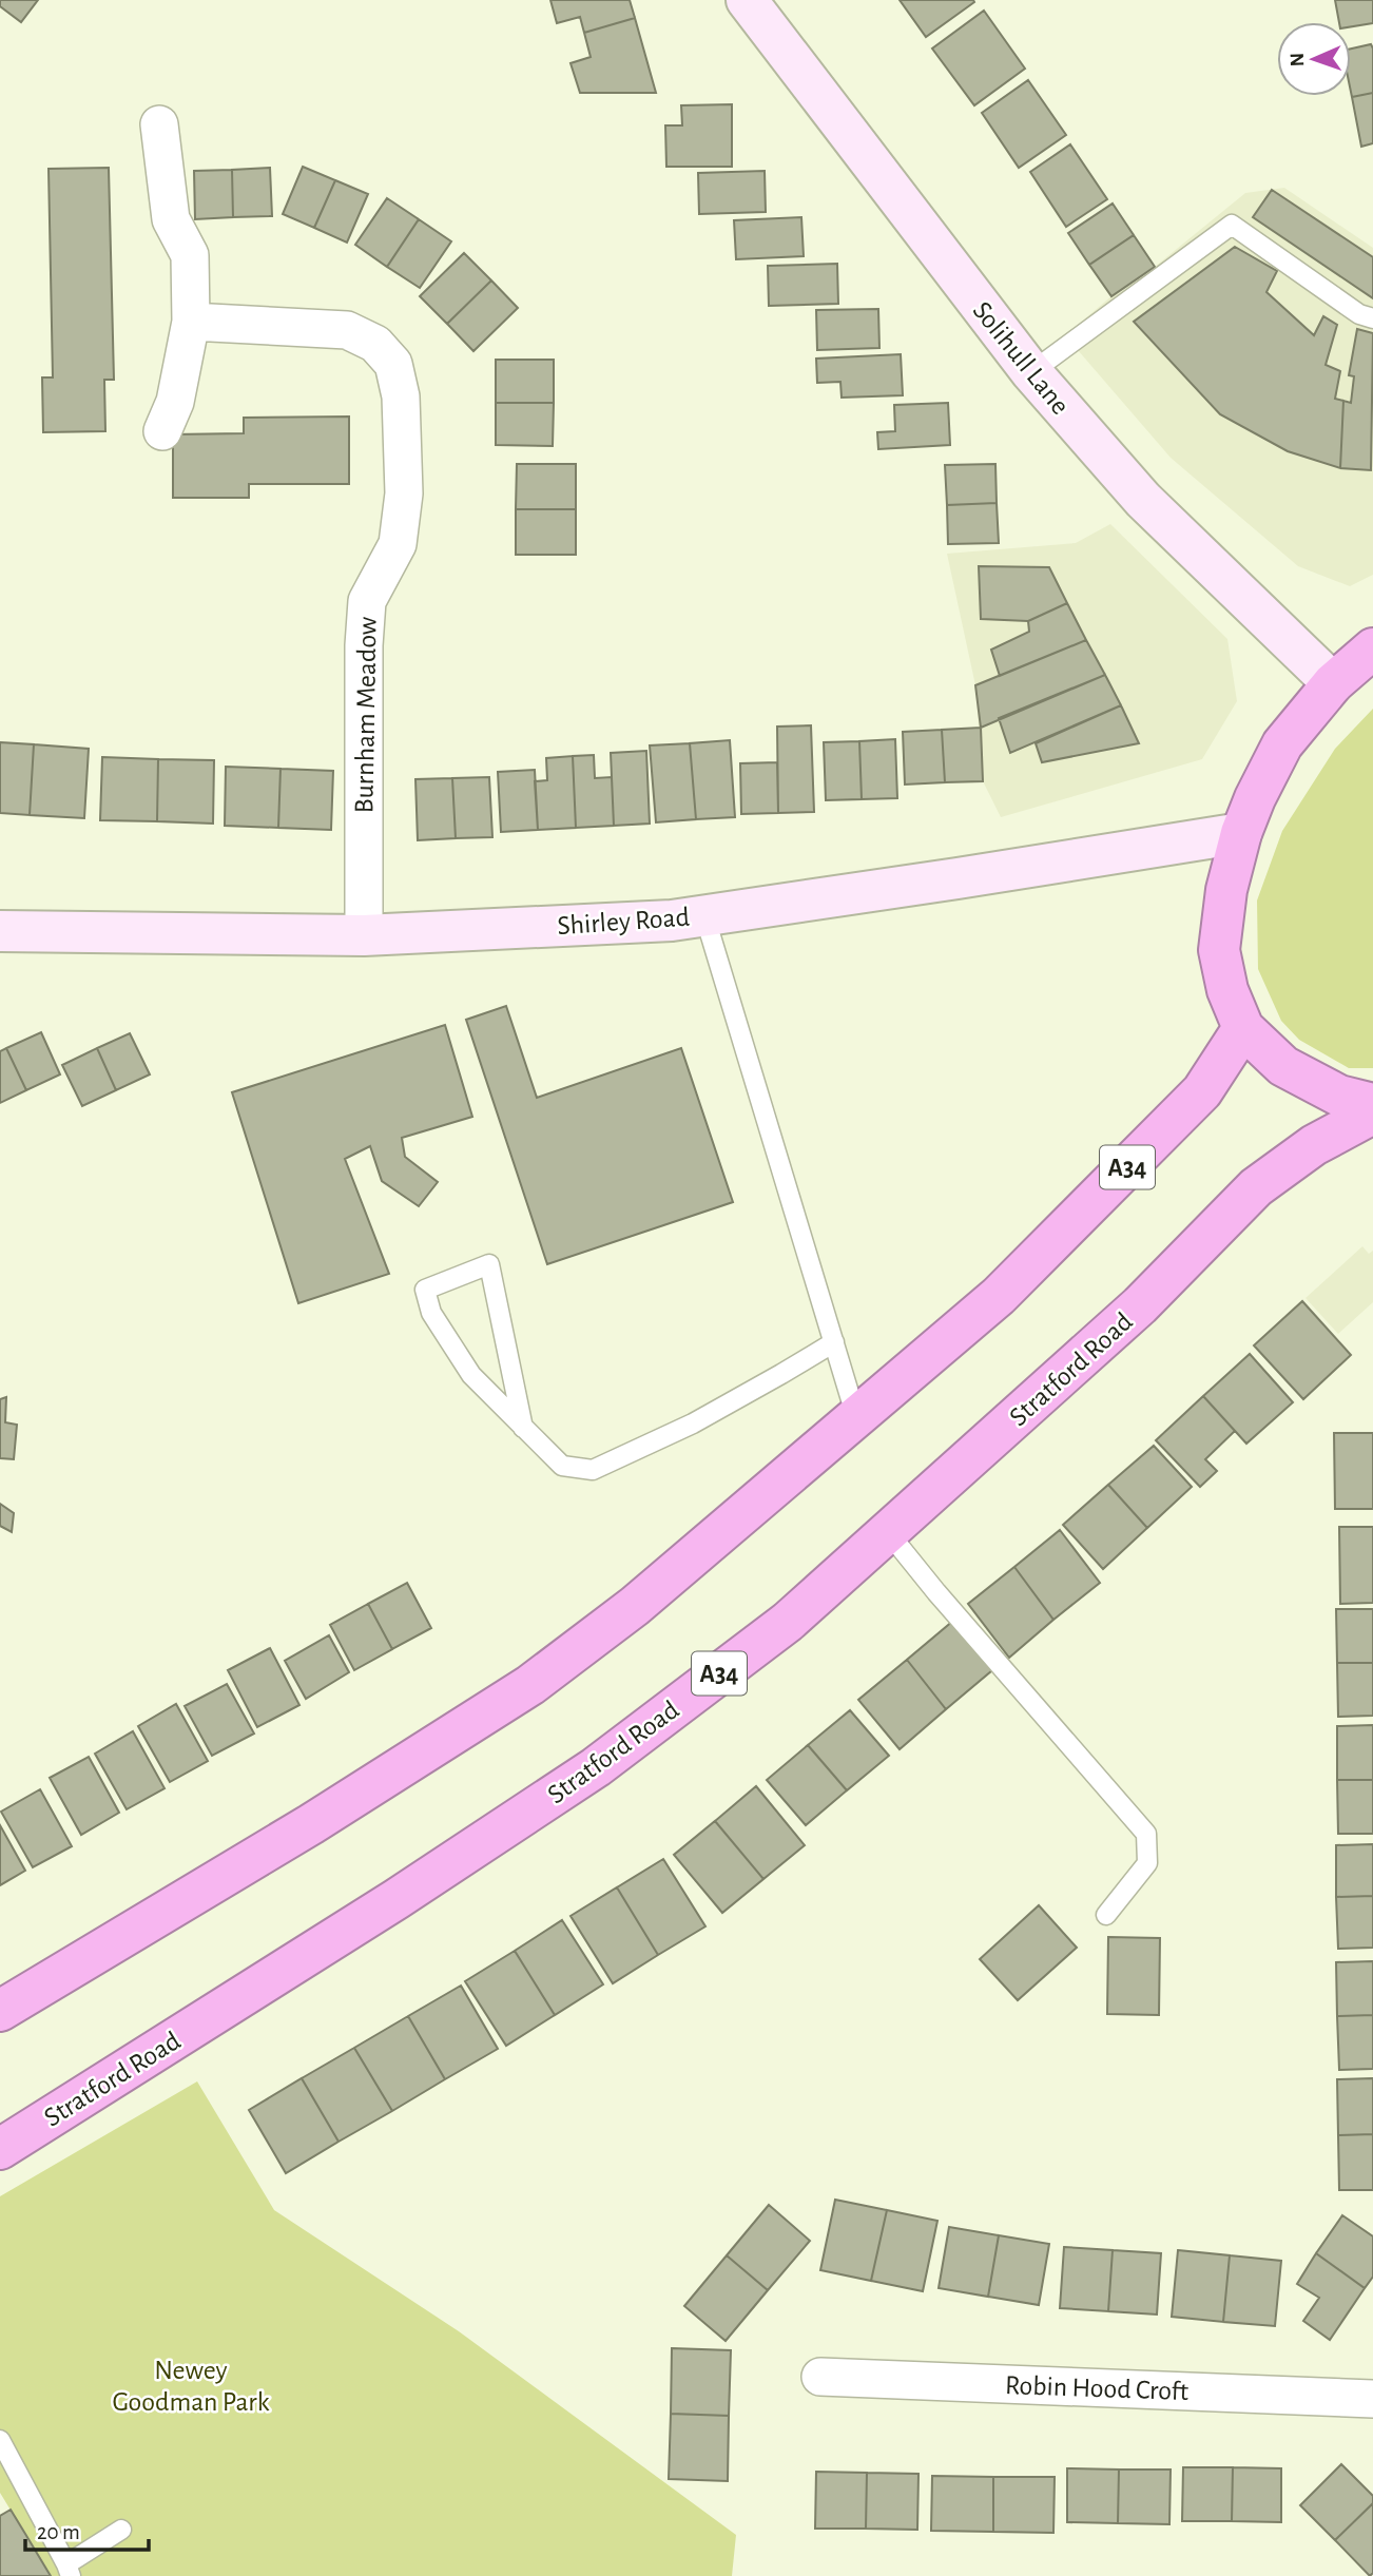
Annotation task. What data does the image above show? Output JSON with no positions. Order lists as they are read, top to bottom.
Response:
{
  "streets": {
    "highway": ["A34", "Stratford Road"],
    "street": [
      "Solihull Lane",
      "Burnham Meadow",
      "Shirley Road",
      "Robin Hood Croft"
    ]
  },
  "crossings": [
    ["Burnham Meadow", "Shirley Road"]
  ],
  "parks": ["Newey Goodman Park"],
  "scale_bar": "20 m",
  "north": "left"
}
